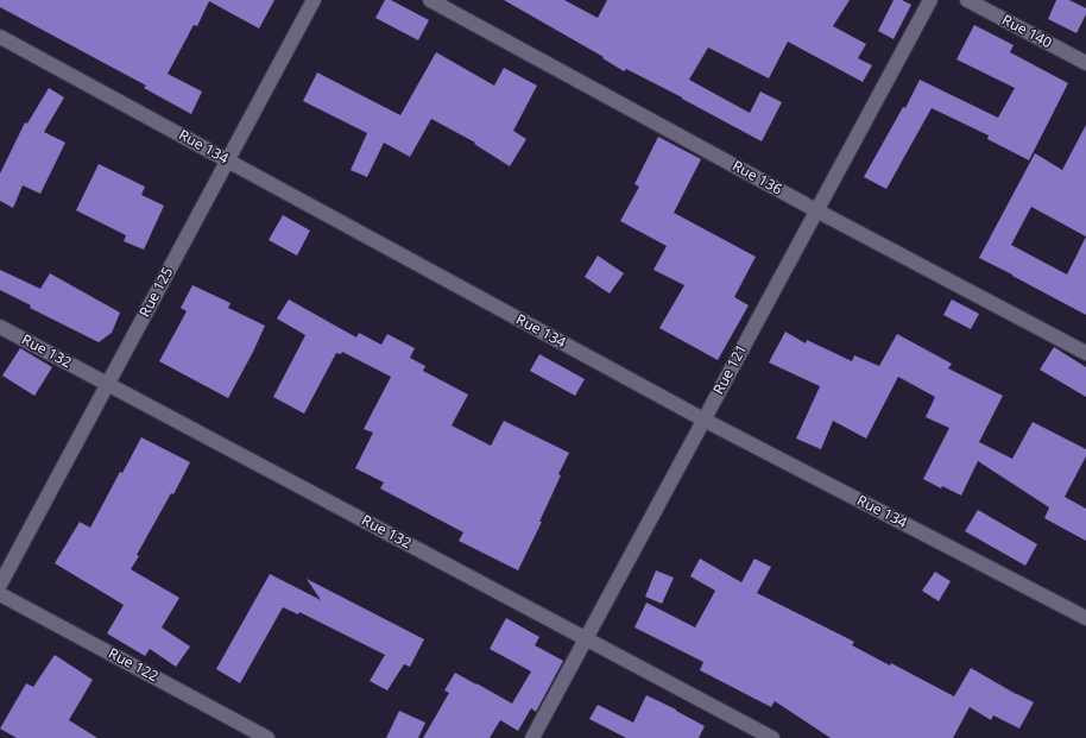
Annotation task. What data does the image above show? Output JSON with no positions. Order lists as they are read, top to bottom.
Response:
{
  "streets": {
    "street": [
      "Rue 140",
      "Rue 134",
      "Rue 136",
      "Rue 125",
      "Rue 132",
      "Rue 121",
      "Rue 122"
    ]
  },
  "crossings": [
    ["Rue 134", "Rue 125"],
    ["Rue 134", "Rue 121"],
    ["Rue 136", "Rue 121"],
    ["Rue 125", "Rue 132"],
    ["Rue 132", "Rue 121"]
  ]
}
